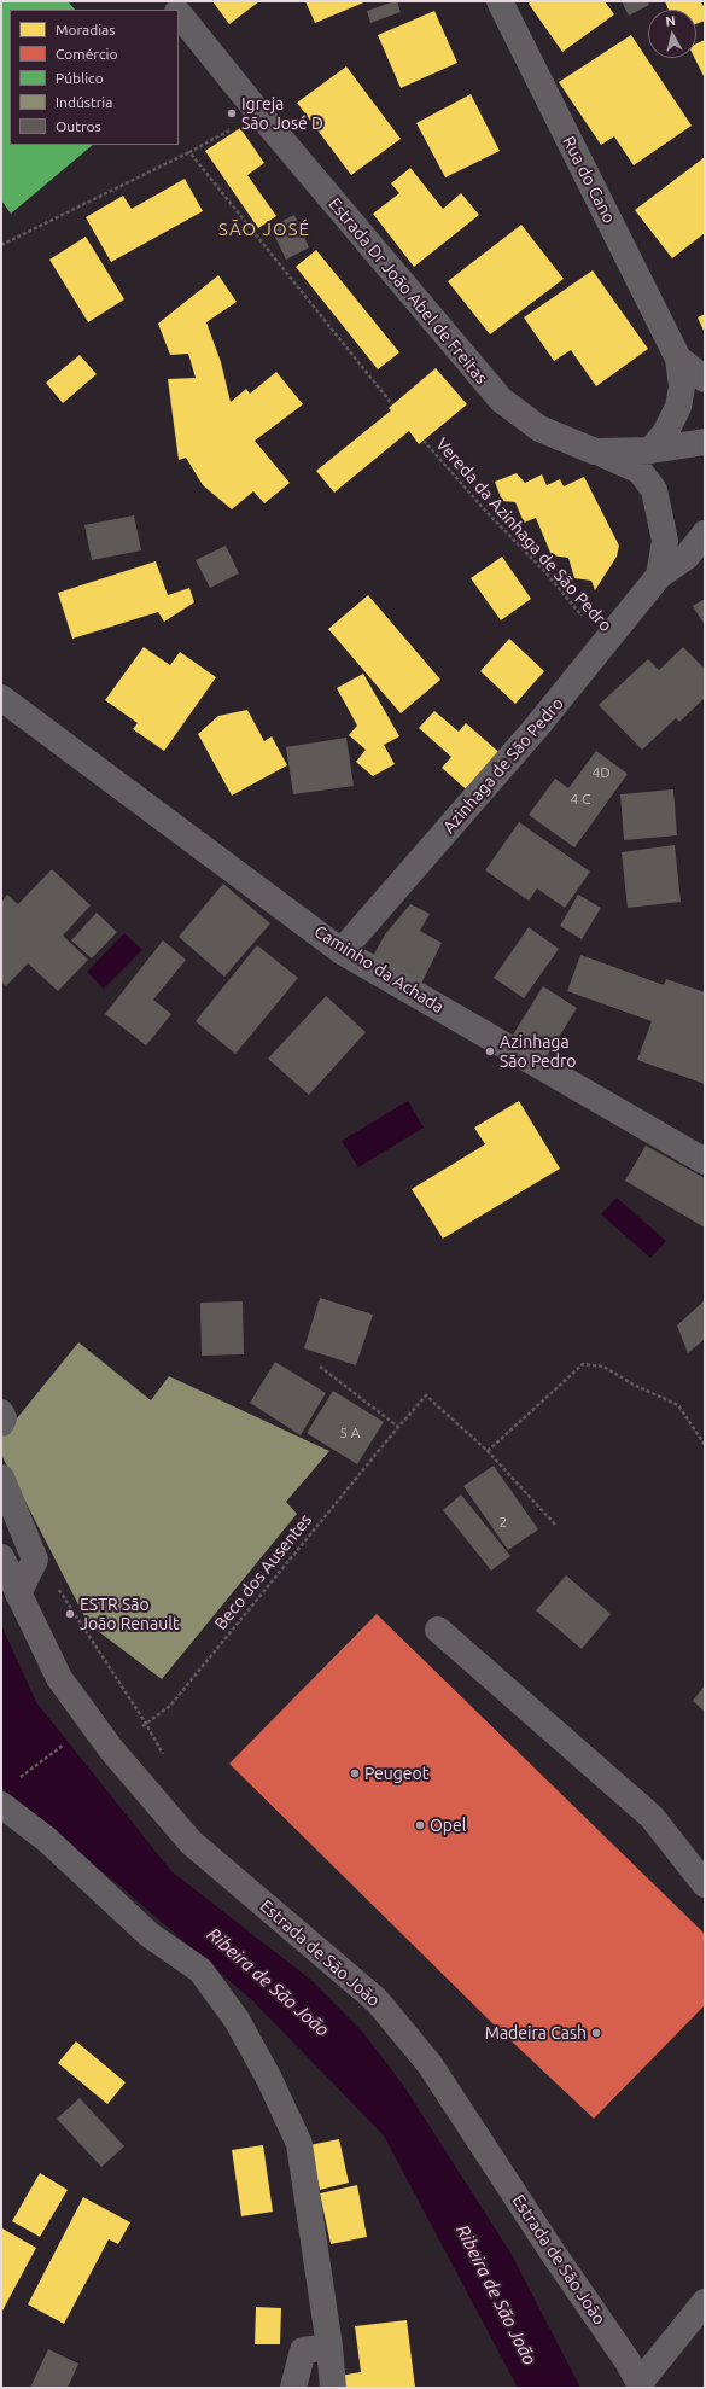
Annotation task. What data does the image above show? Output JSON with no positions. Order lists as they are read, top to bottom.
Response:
{
  "streets": {
    "main road": ["Estrada de São João"],
    "street": [
      "Rua do Cano",
      "Estrada Dr João Abel de Freitas",
      "Azinhaga de São Pedro",
      "Caminho da Achada"
    ],
    "path": ["Vereda da Azinhaga de São Pedro", "Beco dos Ausentes"]
  },
  "crossings": [
    ["Rua do Cano", "Estrada Dr João Abel de Freitas"],
    ["Estrada Dr João Abel de Freitas", "Azinhaga de São Pedro"],
    ["Vereda da Azinhaga de São Pedro", "Azinhaga de São Pedro"],
    ["Azinhaga de São Pedro", "Caminho da Achada"]
  ],
  "districts": ["SÃO JOSÉ"],
  "water": ["Ribeira de São João"],
  "places": [
    "Igreja São José D",
    "Azinhaga São Pedro",
    "ESTR São João Renault",
    "Peugeot",
    "Opel",
    "Madeira Cash"
  ],
  "house_numbers": [
    "4D",
    "4 C",
    "5 A",
    "2"
  ],
  "legend": [
    "Moradias",
    "Comércio",
    "Público",
    "Indústria",
    "Outros"
  ],
  "north": "top"
}
